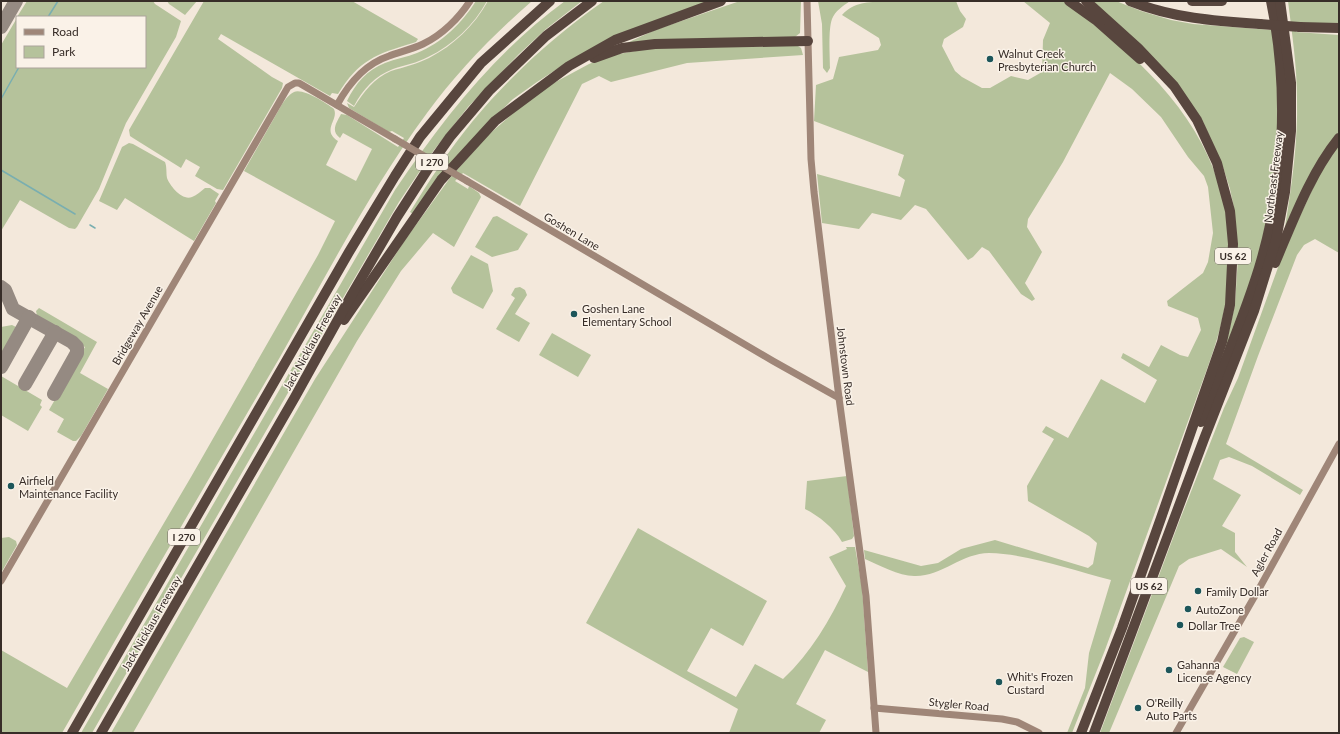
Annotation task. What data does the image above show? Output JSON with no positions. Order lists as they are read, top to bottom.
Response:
{
  "streets": {
    "highway": [
      "I 270",
      "Northeast Freeway",
      "US 62",
      "Jack Nicklaus Freeway"
    ],
    "street": [
      "Goshen Lane",
      "Bridgeway Avenue",
      "Johnstown Road",
      "Agler Road",
      "Stygler Road"
    ]
  },
  "crossings": [
    ["Goshen Lane", "Bridgeway Avenue"],
    ["Goshen Lane", "Johnstown Road"],
    ["Johnstown Road", "Stygler Road"]
  ],
  "places": [
    "Walnut Creek Presbyterian Church",
    "Goshen Lane Elementary School",
    "Airfield Maintenance Facility",
    "Family Dollar",
    "AutoZone",
    "Dollar Tree",
    "Gahanna License Agency",
    "Whit's Frozen Custard",
    "O'Reilly Auto Parts"
  ],
  "legend": ["Road", "Park"]
}
